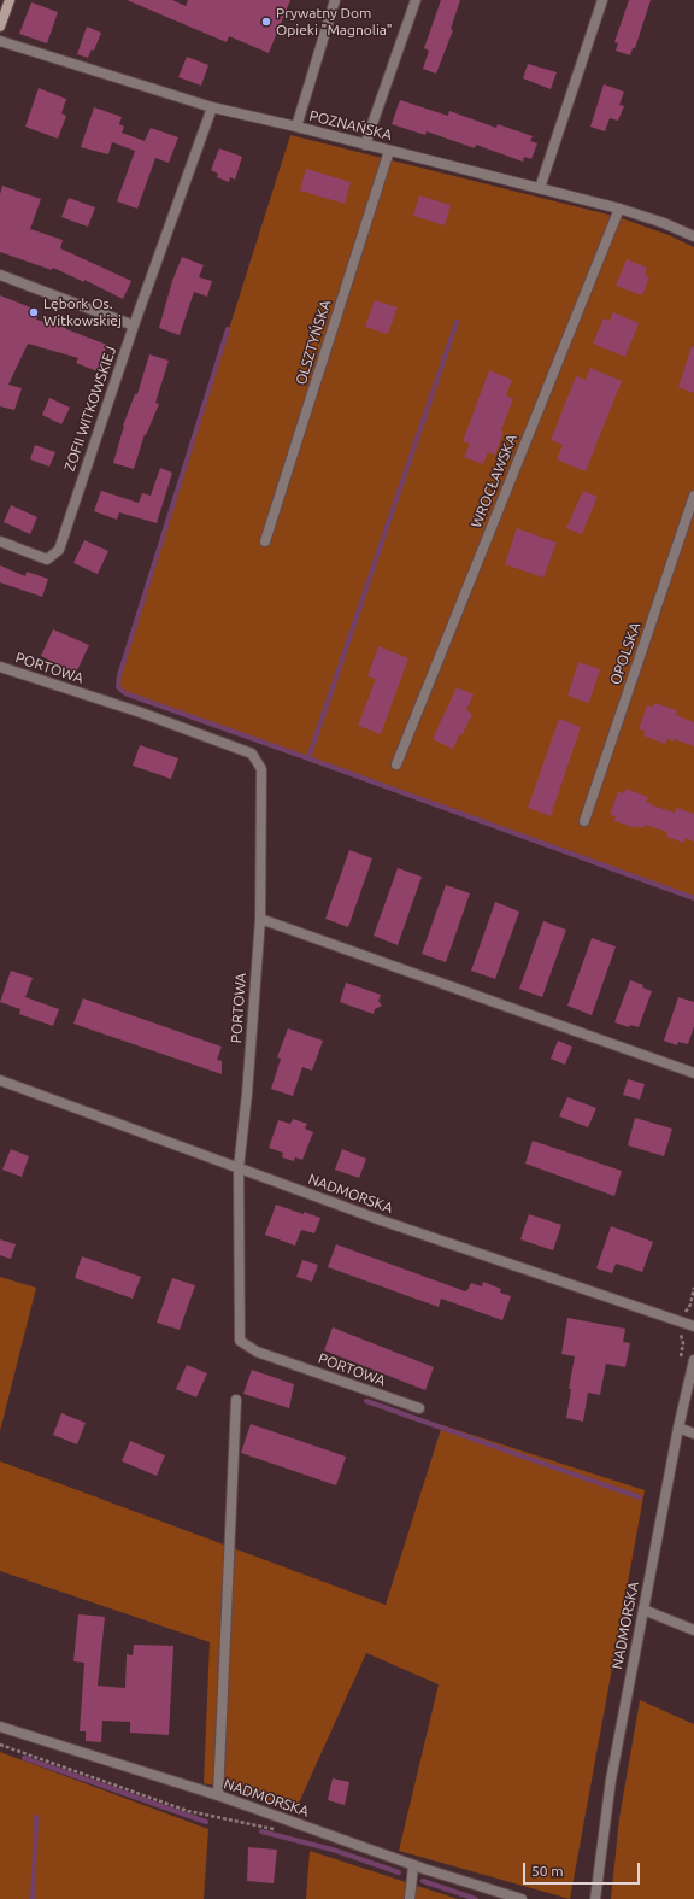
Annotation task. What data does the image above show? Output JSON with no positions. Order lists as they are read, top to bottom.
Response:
{
  "streets": {
    "street": [
      "POZNAŃSKA",
      "OLSZTYŃSKA",
      "ZOFII WITKOWSKIEJ",
      "WROCŁAWSKA",
      "OPOLSKA",
      "PORTOWA",
      "NADMORSKA"
    ]
  },
  "crossings": [
    ["POZNAŃSKA", "OLSZTYŃSKA"],
    ["POZNAŃSKA", "ZOFII WITKOWSKIEJ"],
    ["POZNAŃSKA", "WROCŁAWSKA"],
    ["PORTOWA", "NADMORSKA"]
  ],
  "places": ["Prywatny Dom Opieki \"Magnolia\"", "Lębork Os. Witkowskiej"],
  "scale_bar": "50 m"
}
